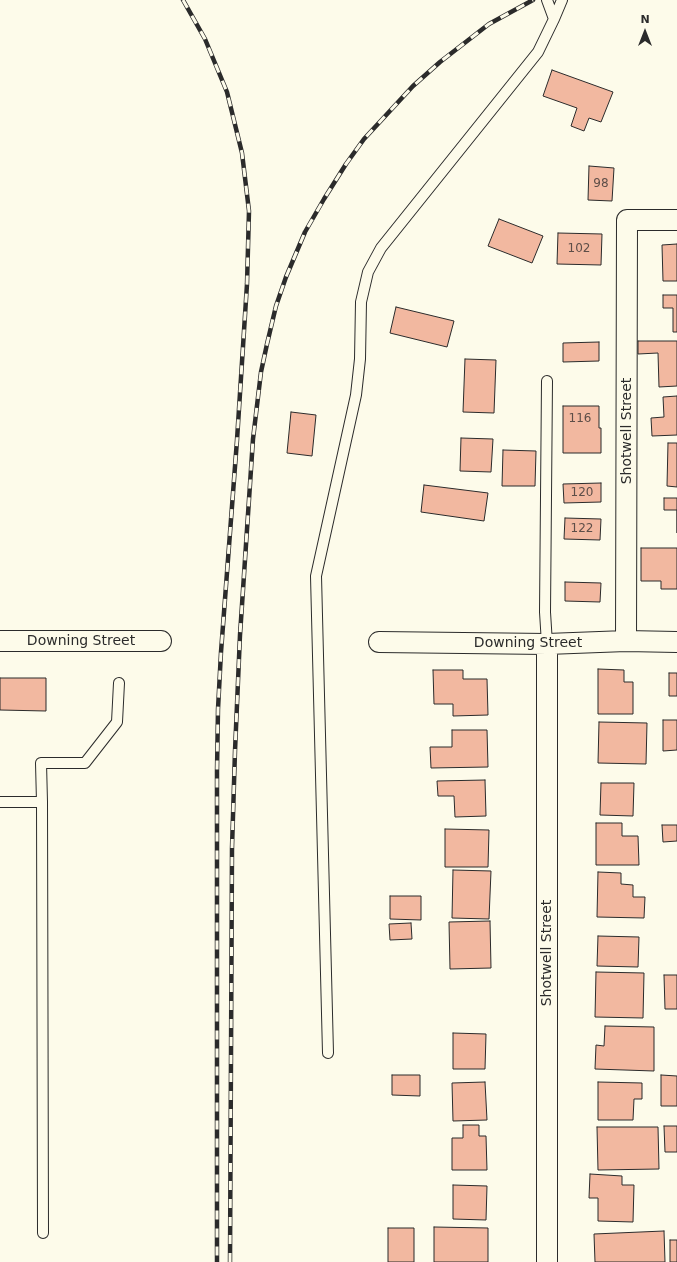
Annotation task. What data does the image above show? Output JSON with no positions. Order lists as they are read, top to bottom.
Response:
{
  "streets": {
    "street": ["Shotwell Street", "Downing Street"]
  },
  "crossings": [
    ["Shotwell Street", "Downing Street"]
  ],
  "house_numbers": [
    "98",
    "102",
    "116",
    "120",
    "122"
  ],
  "north": "top"
}
